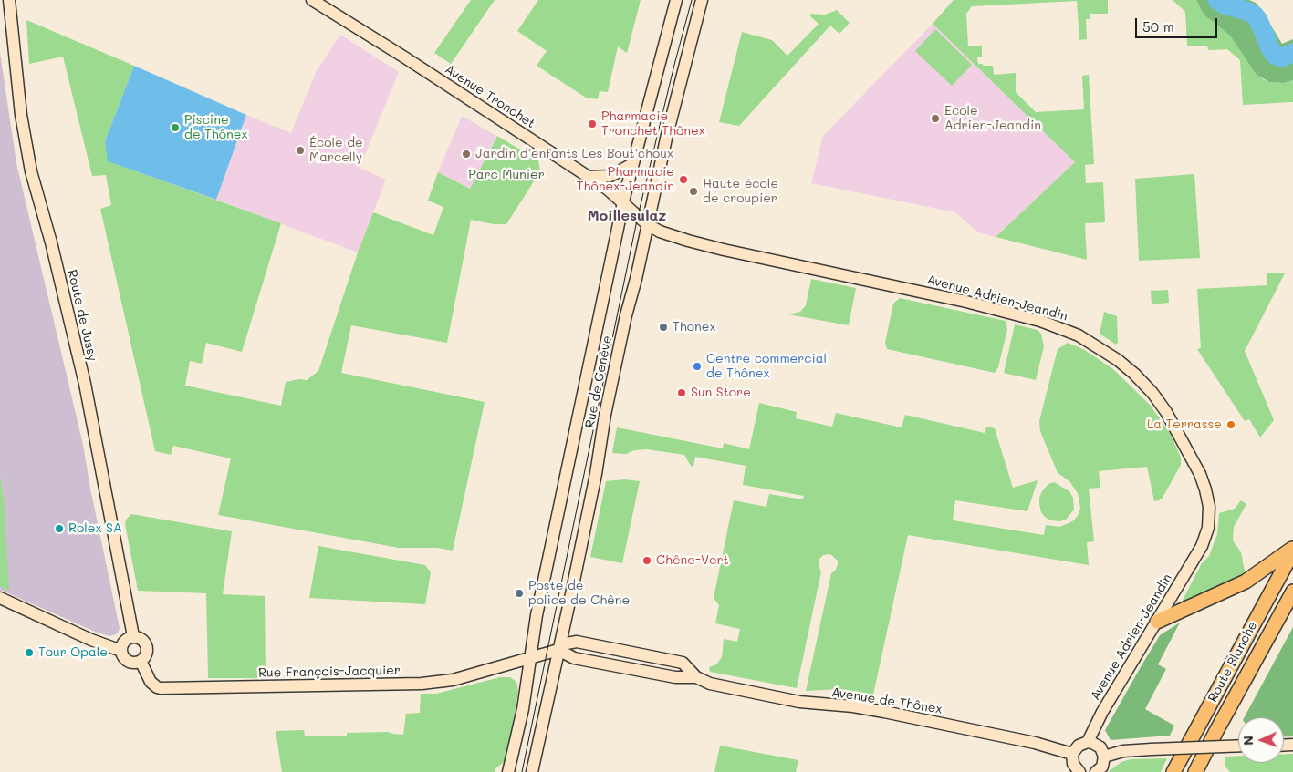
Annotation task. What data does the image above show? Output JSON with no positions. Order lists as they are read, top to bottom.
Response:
{
  "streets": {
    "main road": [
      "Avenue Tronchet",
      "Avenue Adrien-Jeandin",
      "Route de Jussy",
      "Rue de Genève",
      "Route Blanche",
      "Rue François-Jacquier",
      "Avenue de Thônex"
    ]
  },
  "crossings": [
    ["Avenue Tronchet", "Avenue Adrien-Jeandin"],
    ["Avenue Tronchet", "Rue de Genève"],
    ["Avenue Adrien-Jeandin", "Rue de Genève"],
    ["Route de Jussy", "Rue François-Jacquier"],
    ["Rue de Genève", "Rue François-Jacquier"],
    ["Rue de Genève", "Avenue de Thônex"],
    ["Rue François-Jacquier", "Avenue de Thônex"]
  ],
  "districts": ["Moillesulaz"],
  "parks": ["Parc Munier"],
  "places": [
    "Ecole Adrien-Jeandin",
    "Pharmacie Tronchet Thônex",
    "Piscine de Thônex",
    "École de Marcelly",
    "Jardin d'enfants Les Bout'choux",
    "Pharmacie Thônex-Jeandin",
    "Haute école de croupier",
    "Thonex",
    "Centre commercial de Thônex",
    "Sun Store",
    "La Terrasse",
    "Rolex SA",
    "Chêne-Vert",
    "Poste de police de Chêne",
    "Tour Opale"
  ],
  "scale_bar": "50 m",
  "north": "left"
}
